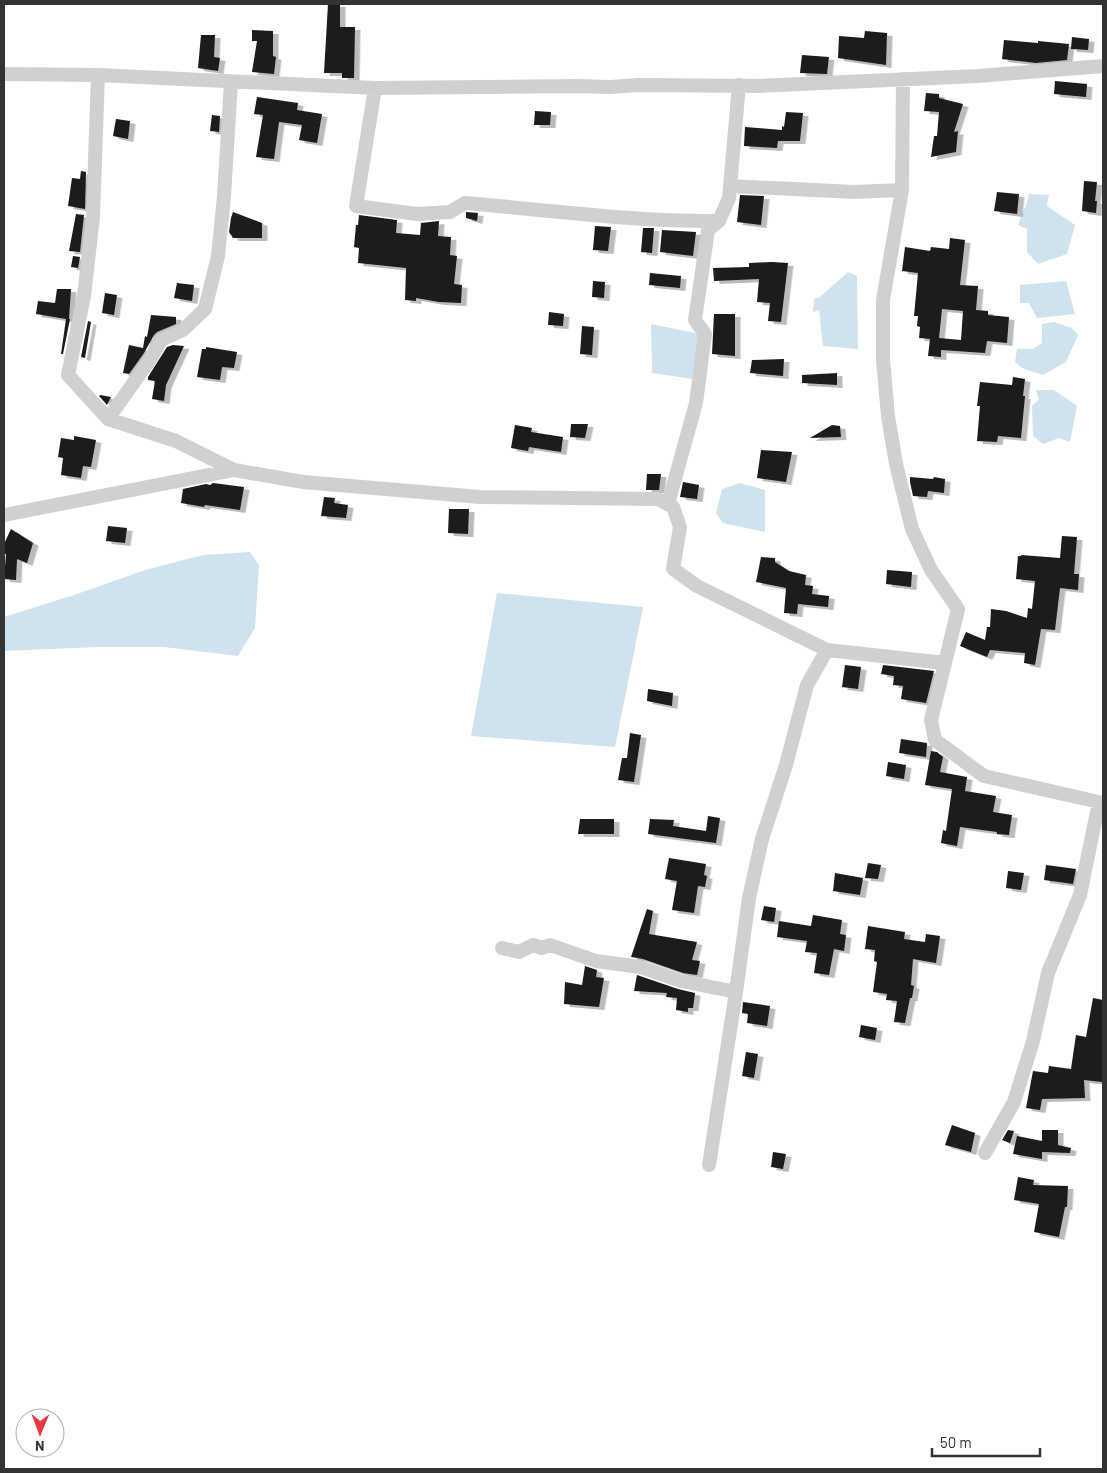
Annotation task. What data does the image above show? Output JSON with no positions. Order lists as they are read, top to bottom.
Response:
{
  "scale_bar": "50 m",
  "north": "bottom"
}
